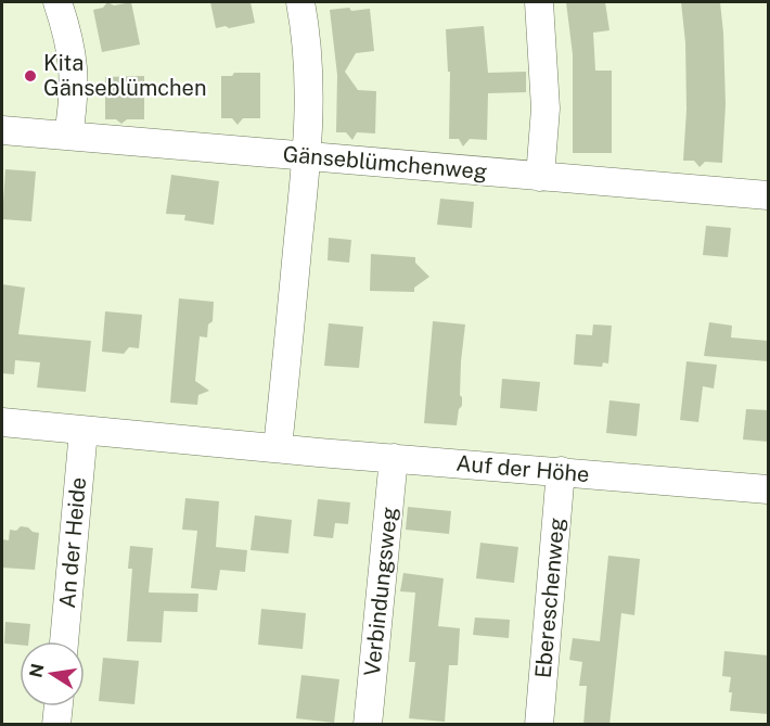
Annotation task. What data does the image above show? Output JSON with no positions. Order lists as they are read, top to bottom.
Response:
{
  "streets": {
    "street": [
      "Gänseblümchenweg",
      "Auf der Höhe",
      "An der Heide",
      "Verbindungsweg",
      "Ebereschenweg"
    ]
  },
  "crossings": [
    ["Auf der Höhe", "An der Heide"],
    ["Auf der Höhe", "Verbindungsweg"],
    ["Auf der Höhe", "Ebereschenweg"]
  ],
  "places": ["Kita Gänseblümchen"],
  "north": "left"
}
